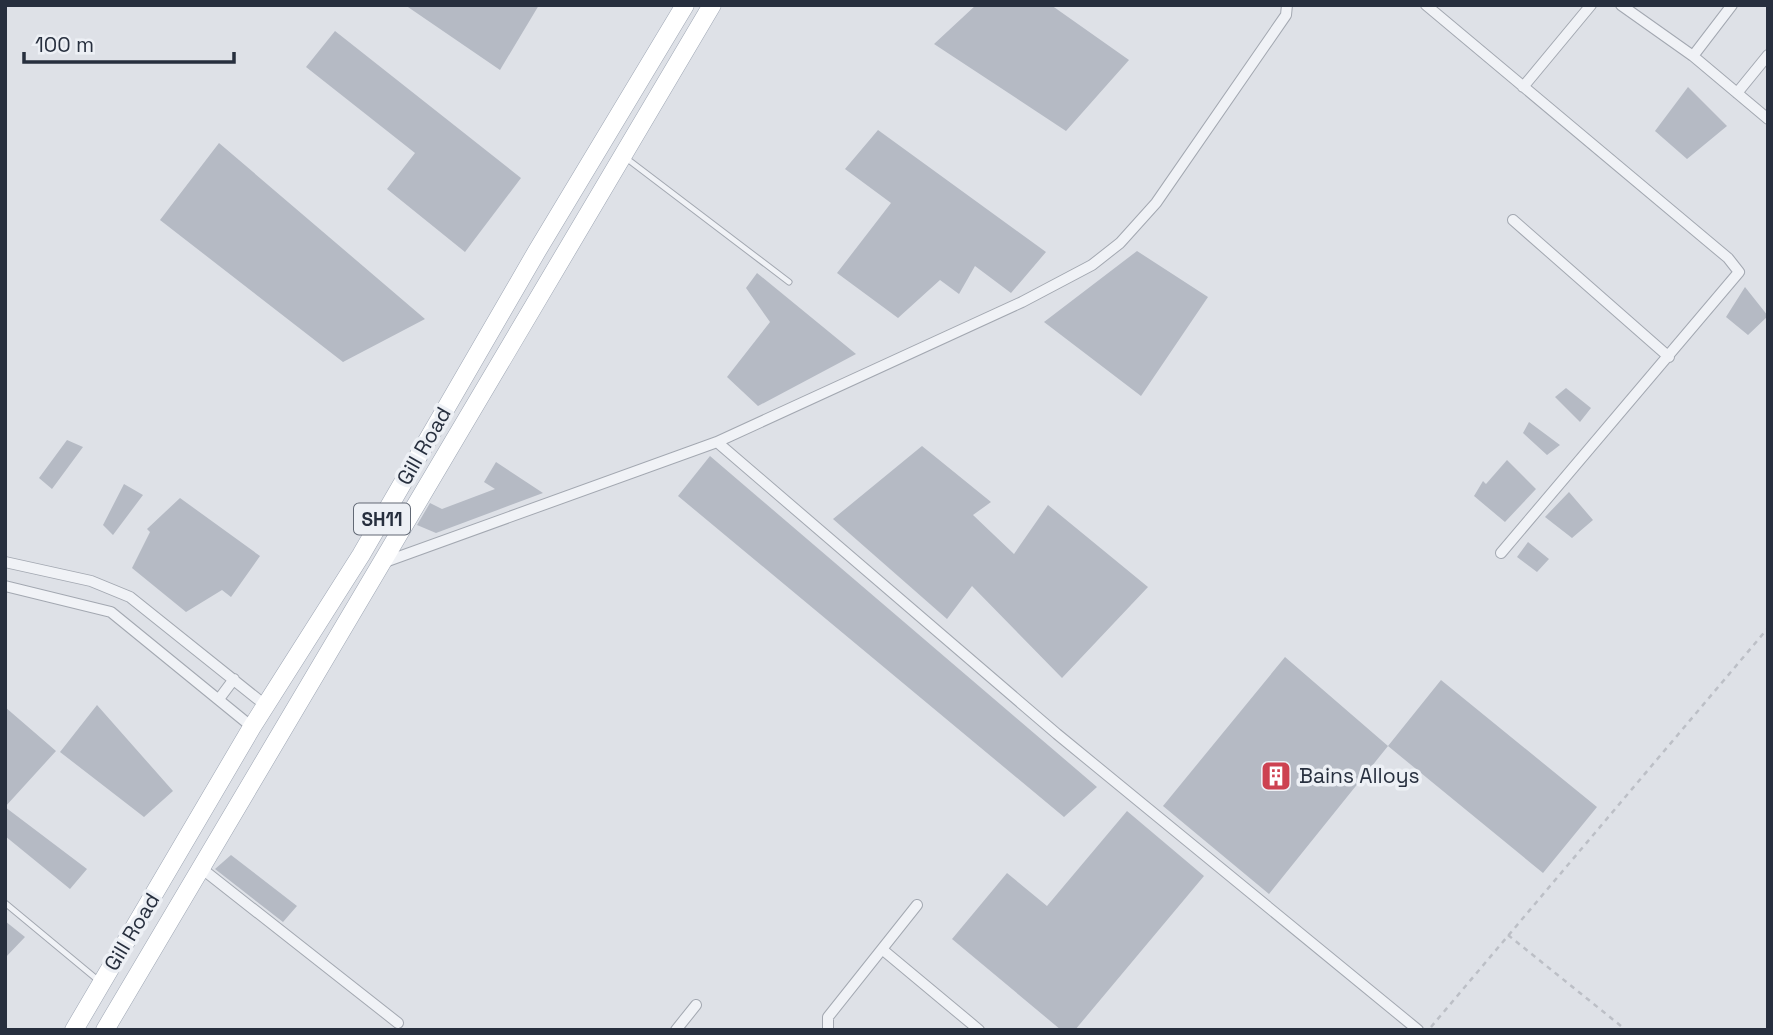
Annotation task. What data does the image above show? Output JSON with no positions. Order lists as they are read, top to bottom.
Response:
{
  "streets": {
    "main road": ["Gill Road", "SH11"]
  },
  "places": {
    "building": ["Bains Alloys"]
  },
  "scale_bar": "100 m"
}
